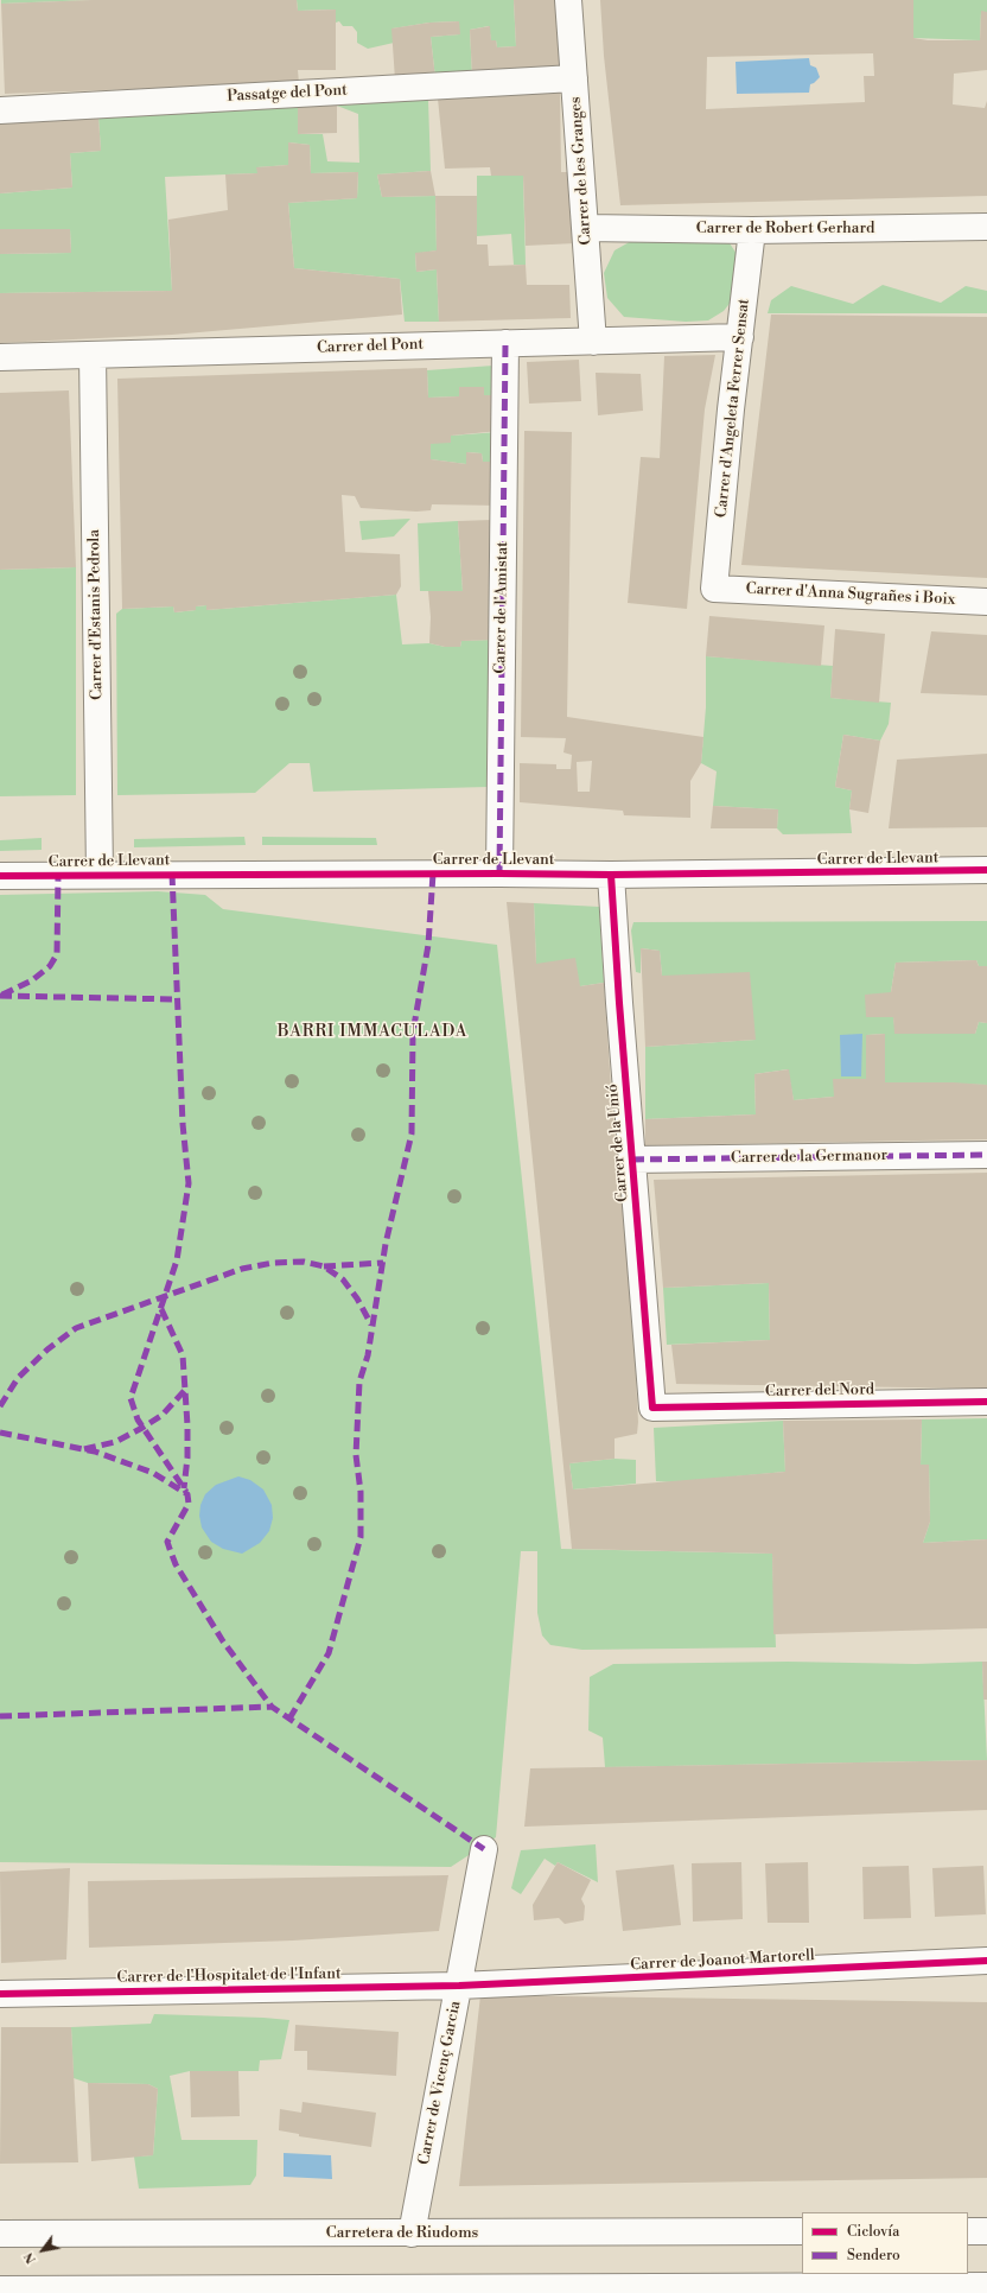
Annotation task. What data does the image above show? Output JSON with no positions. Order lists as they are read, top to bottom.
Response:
{
  "streets": {
    "street": [
      "Passatge del Pont",
      "Carrer de les Granges",
      "Carrer de Robert Gerhard",
      "Carrer del Pont",
      "Carrer d'Angeleta Ferrer Sensat",
      "Carrer d'Anna Sugrañes i Boix",
      "Carrer de l'Amistat",
      "Carrer d'Estanis Pedrola",
      "Carrer de Llevant",
      "Carrer de la Unió",
      "Carrer de la Germanor",
      "Carrer del Nord",
      "Carrer de Joanot Martorell",
      "Carrer de l'Hospitalet de l'Infant",
      "Carrer de Vicenç Garcia",
      "Carretera de Riudoms"
    ]
  },
  "crossings": [
    ["Passatge del Pont", "Carrer de les Granges"],
    ["Carrer de les Granges", "Carrer de Robert Gerhard"],
    ["Carrer de les Granges", "Carrer del Pont"],
    ["Carrer de Robert Gerhard", "Carrer d'Angeleta Ferrer Sensat"],
    ["Carrer del Pont", "Carrer d'Angeleta Ferrer Sensat"],
    ["Carrer del Pont", "Carrer de l'Amistat"],
    ["Carrer del Pont", "Carrer d'Estanis Pedrola"],
    ["Carrer d'Angeleta Ferrer Sensat", "Carrer d'Anna Sugrañes i Boix"],
    ["Carrer de l'Amistat", "Carrer de Llevant"],
    ["Carrer d'Estanis Pedrola", "Carrer de Llevant"],
    ["Carrer de Llevant", "Carrer de la Unió"],
    ["Carrer de la Unió", "Carrer de la Germanor"],
    ["Carrer de la Unió", "Carrer del Nord"],
    ["Carrer de Joanot Martorell", "Carrer de l'Hospitalet de l'Infant"],
    ["Carrer de Joanot Martorell", "Carrer de Vicenç Garcia"],
    ["Carrer de l'Hospitalet de l'Infant", "Carrer de Vicenç Garcia"],
    ["Carrer de Vicenç Garcia", "Carretera de Riudoms"]
  ],
  "districts": ["BARRI IMMACULADA"],
  "legend": ["Ciclovía", "Sendero"],
  "north": "bottom left"
}
